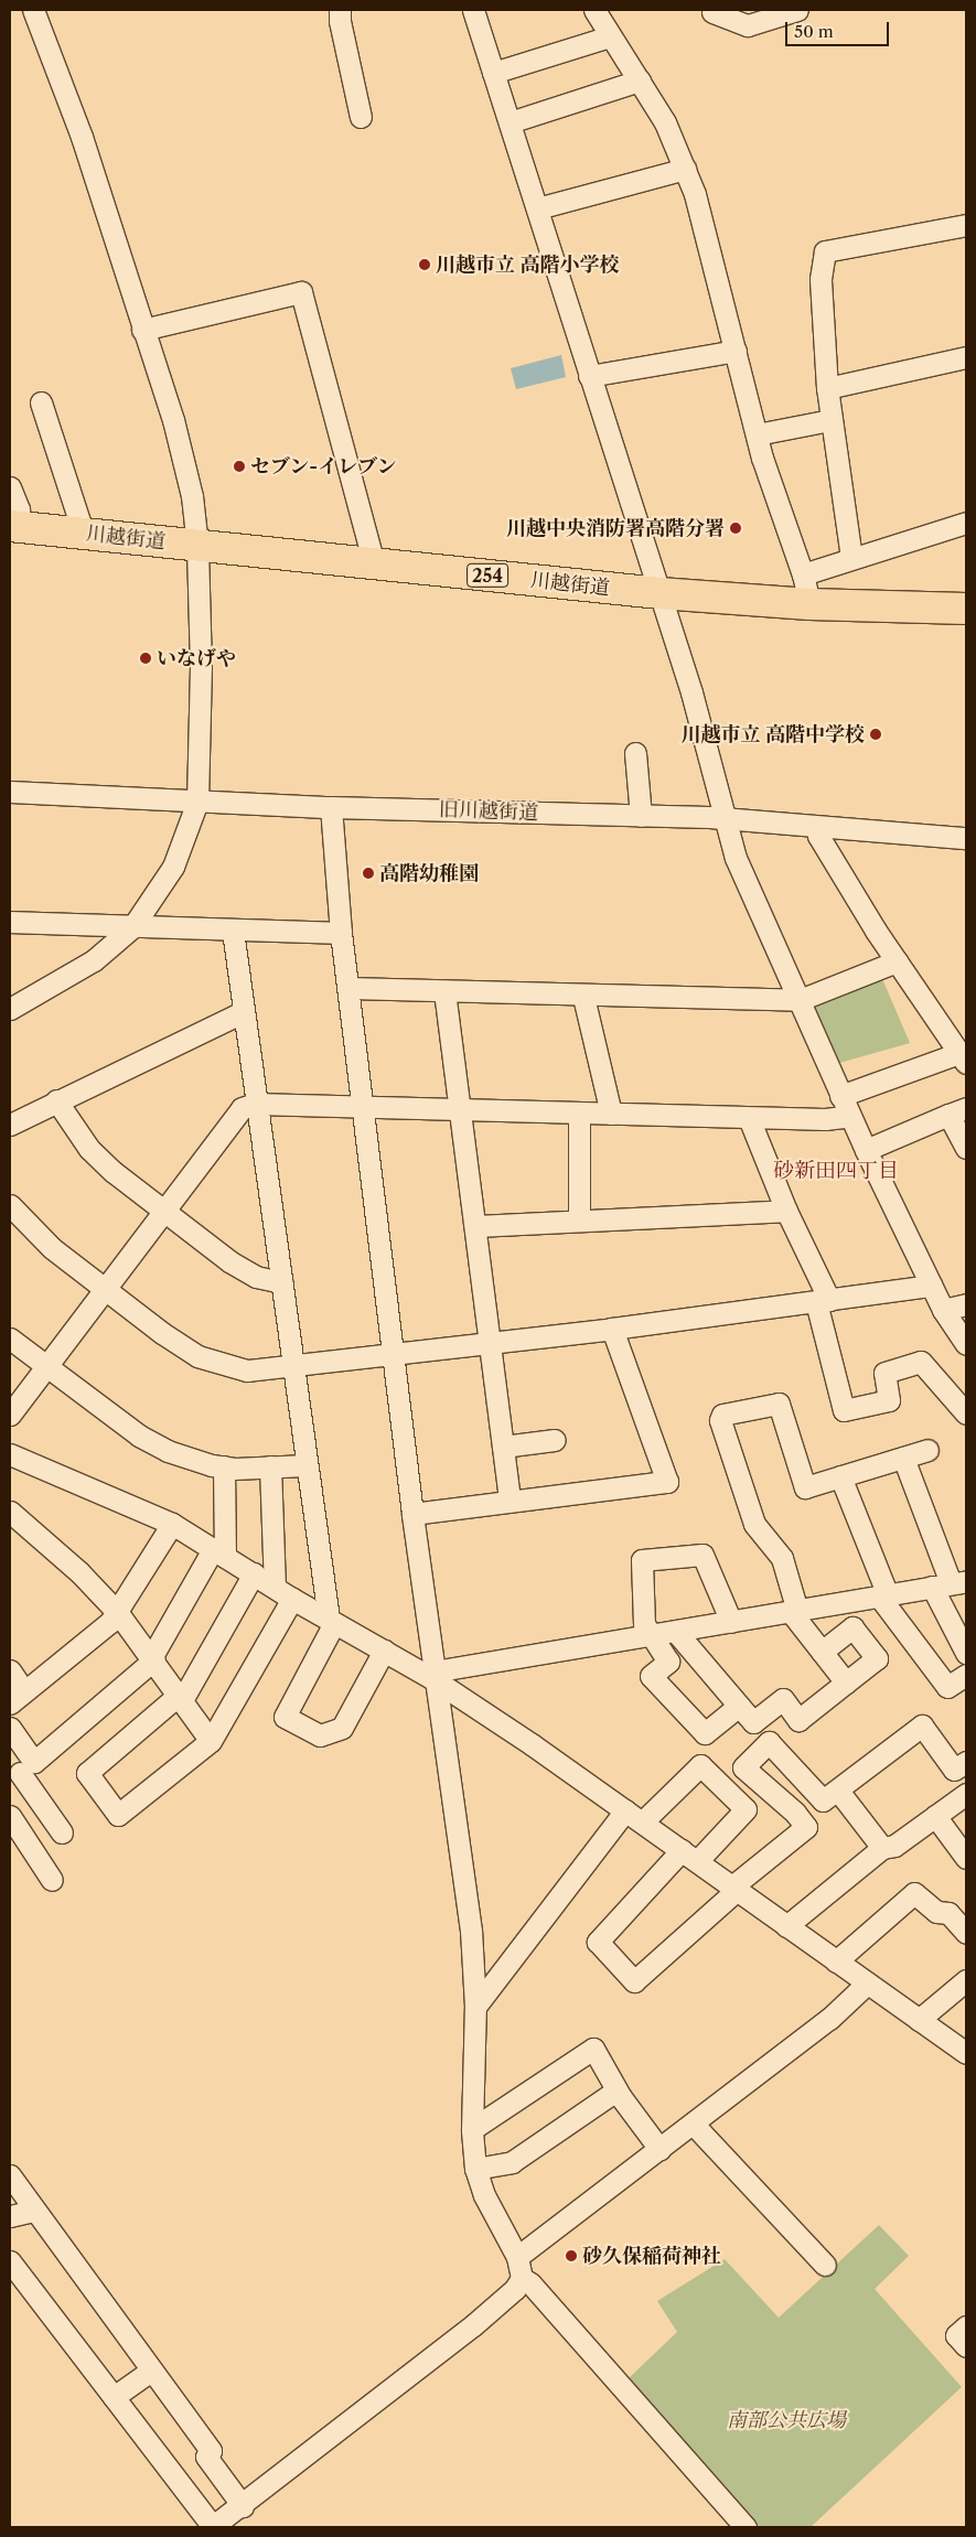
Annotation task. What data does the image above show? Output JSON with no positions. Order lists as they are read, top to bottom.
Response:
{
  "streets": {
    "highway": ["川越街道", "254"],
    "street": ["旧川越街道"]
  },
  "districts": ["砂新田四丁目"],
  "parks": ["南部公共広場"],
  "places": [
    "川越市立 高階小学校",
    "セブン-イレブン",
    "川越中央消防署高階分署",
    "いなげや",
    "川越市立 高階中学校",
    "高階幼稚園",
    "砂久保稲荷神社"
  ],
  "scale_bar": "50 m"
}
